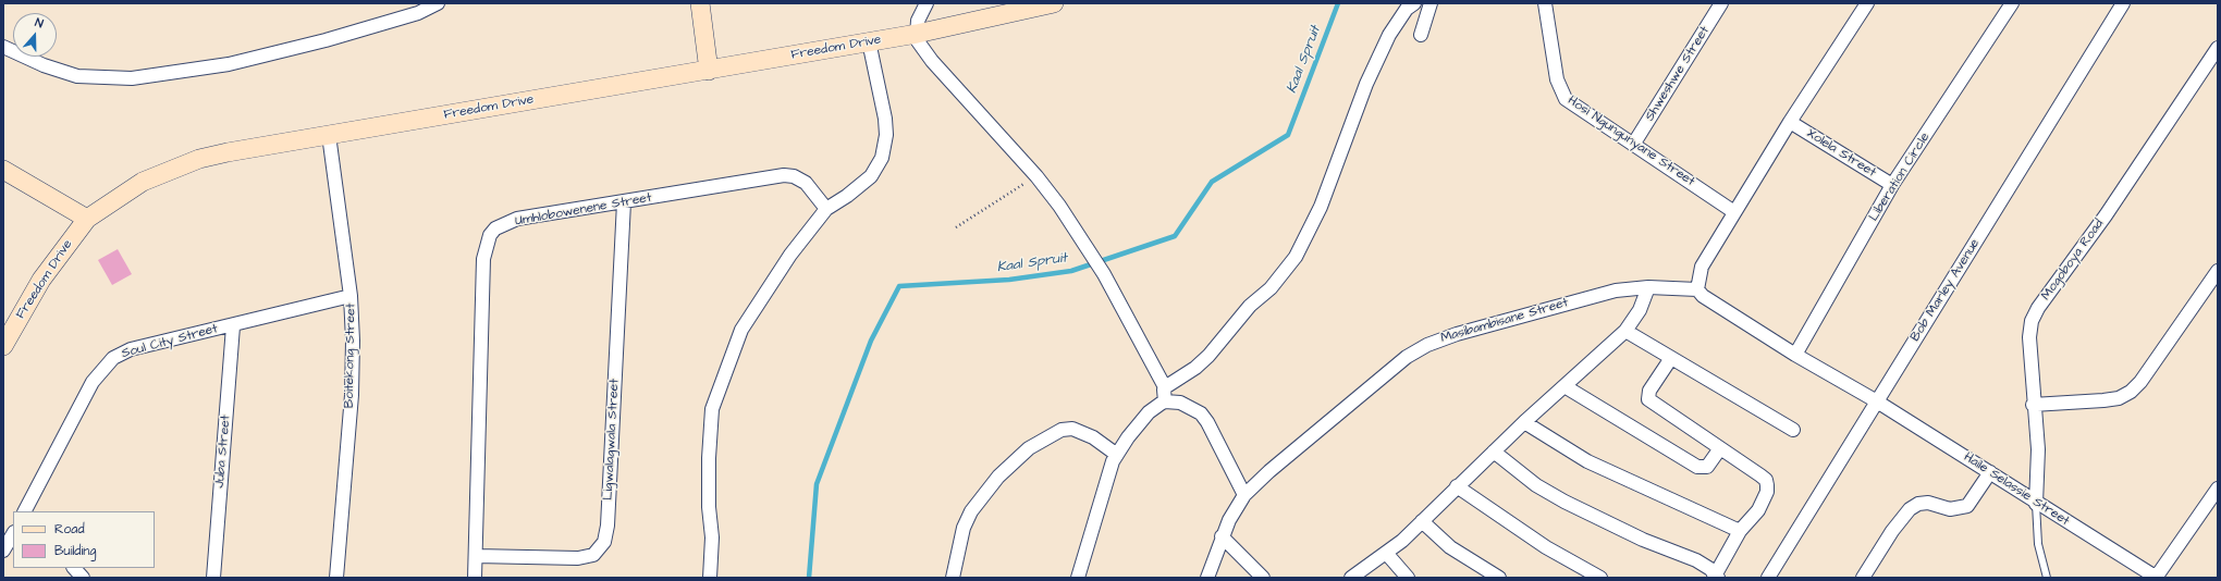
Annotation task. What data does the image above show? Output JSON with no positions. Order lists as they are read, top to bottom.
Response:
{
  "streets": {
    "street": [
      "Freedom Drive",
      "Shweshwe Street",
      "Hosi Ngungunyane Street",
      "Xolela Street",
      "Liberation Circle",
      "Umhlobowenene Street",
      "Mogoboya Road",
      "Bob Marley Avenue",
      "Masibambisane Street",
      "Soul City Street",
      "Boitekong Street",
      "Ligwalagwala Street",
      "Juba Street",
      "Haile Selassie Street"
    ]
  },
  "crossings": [
    ["Freedom Drive", "Boitekong Street"],
    ["Shweshwe Street", "Hosi Ngungunyane Street"],
    ["Xolela Street", "Liberation Circle"],
    ["Umhlobowenene Street", "Ligwalagwala Street"],
    ["Mogoboya Road", "Haile Selassie Street"],
    ["Bob Marley Avenue", "Haile Selassie Street"],
    ["Soul City Street", "Boitekong Street"],
    ["Soul City Street", "Juba Street"]
  ],
  "water": ["Kaal Spruit"],
  "legend": ["Road", "Building"],
  "north": "top"
}
